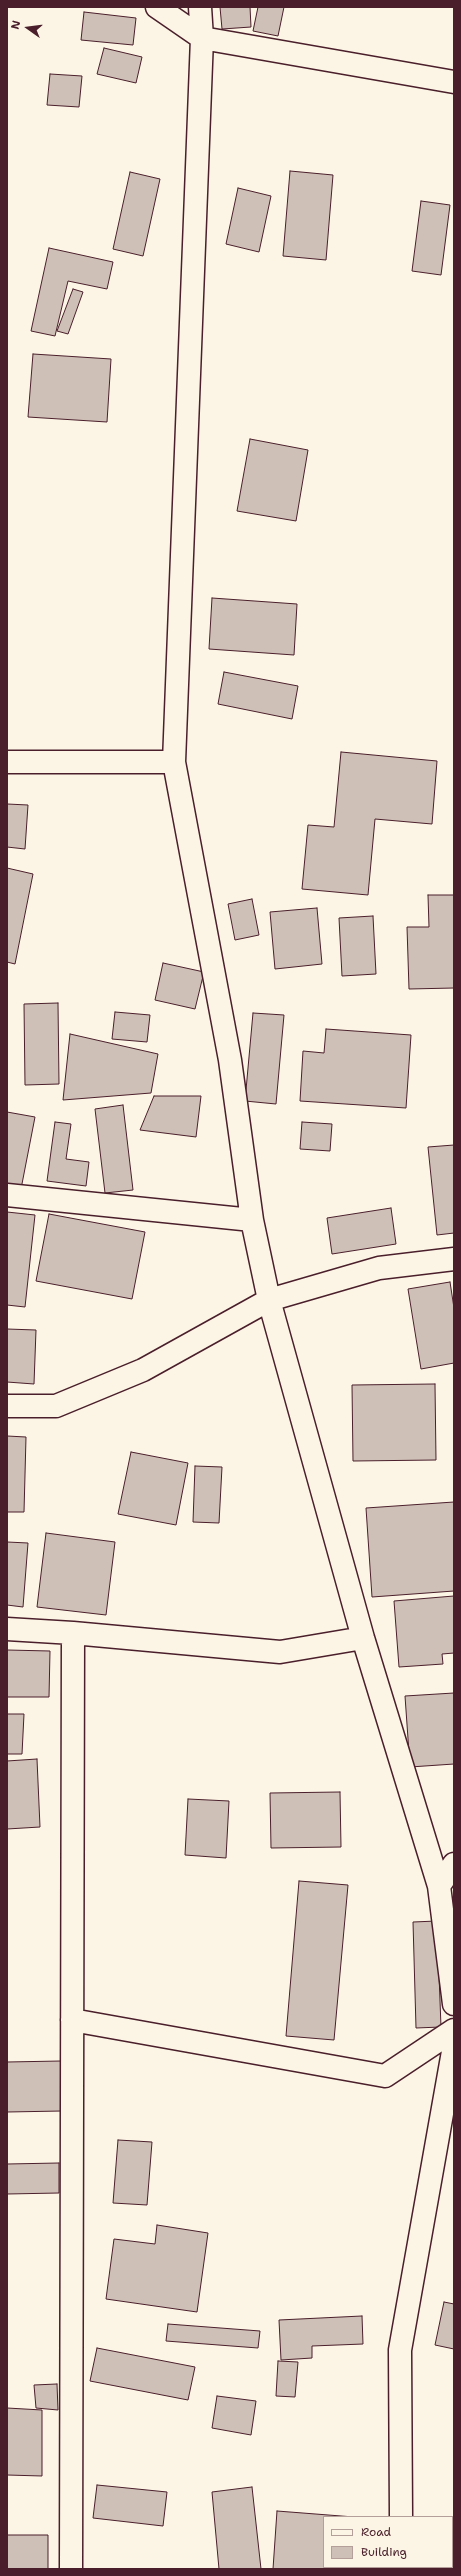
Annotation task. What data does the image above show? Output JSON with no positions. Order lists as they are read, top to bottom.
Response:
{
  "legend": ["Road", "Building"],
  "north": "left"
}
